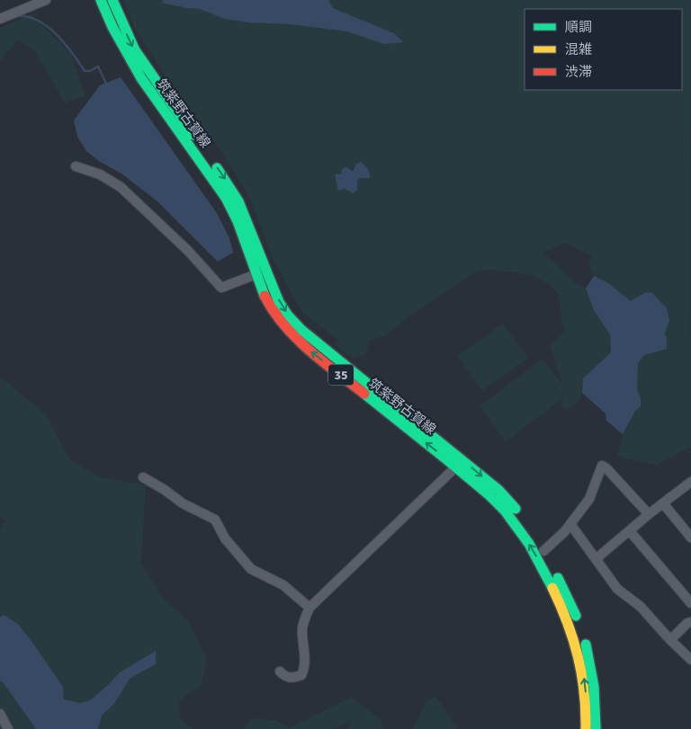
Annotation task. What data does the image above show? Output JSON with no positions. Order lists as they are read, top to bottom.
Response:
{
  "streets": {
    "main road": ["筑紫野古賀線", "35"]
  },
  "legend": ["順調", "混雑", "渋滞"]
}
